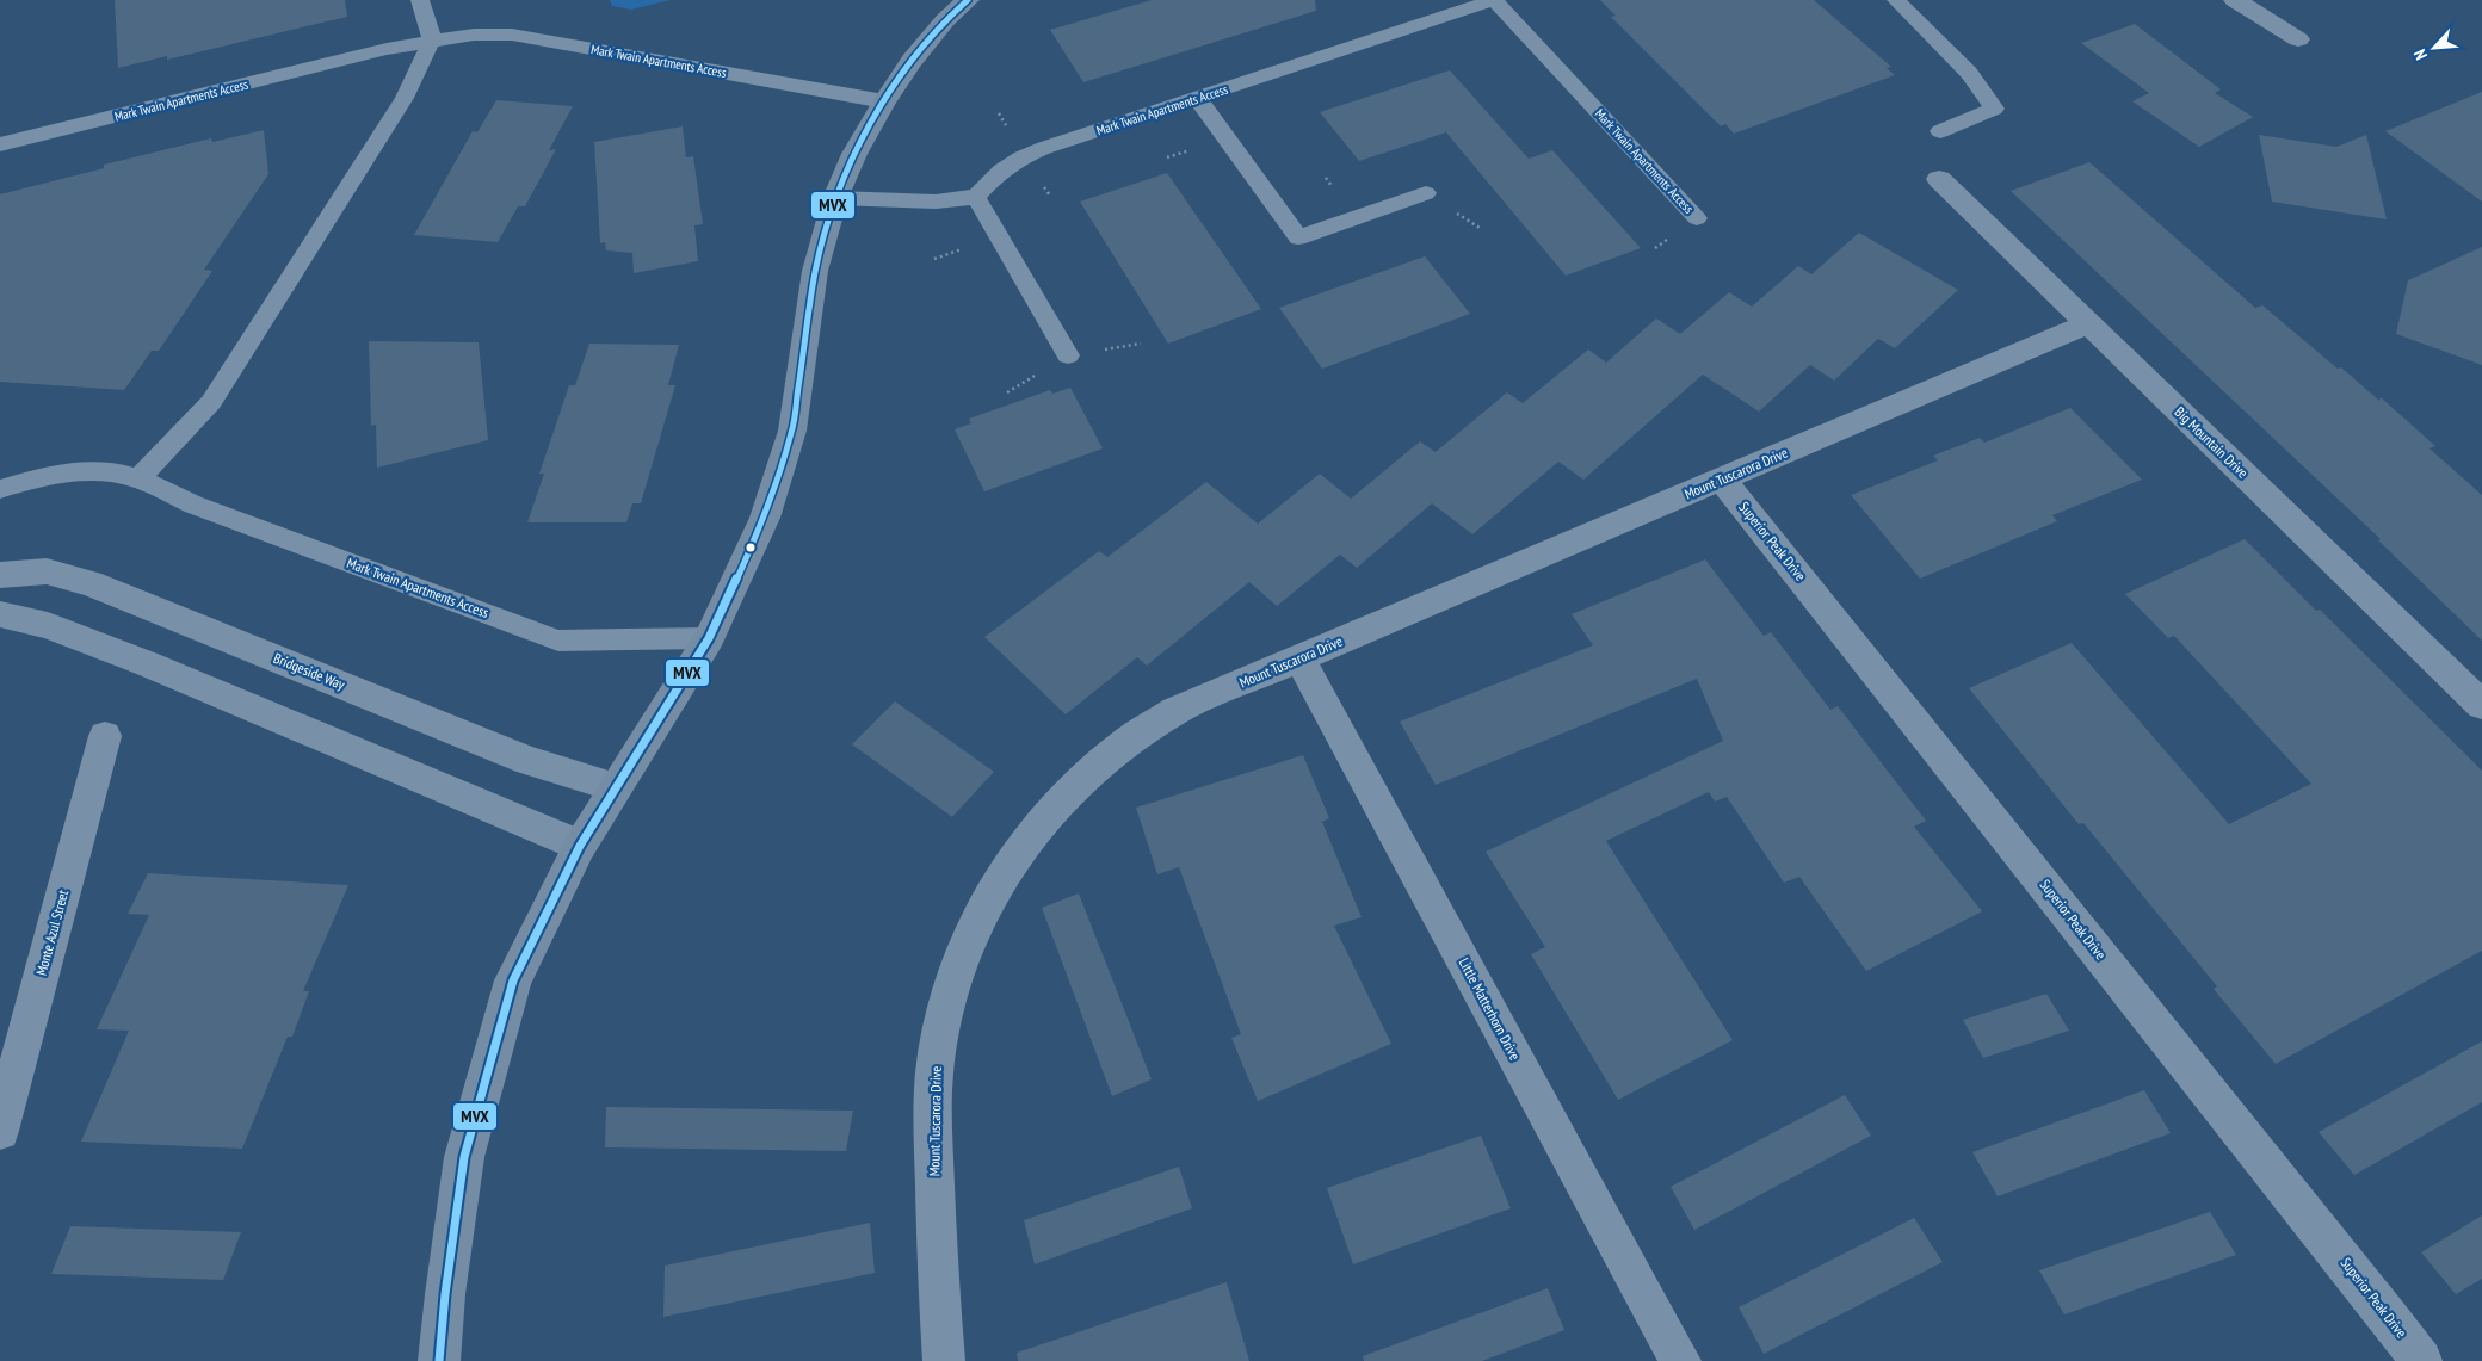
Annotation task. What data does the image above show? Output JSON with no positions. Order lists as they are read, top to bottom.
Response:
{
  "streets": {
    "street": [
      "Big Mountain Drive",
      "Mount Tuscarora Drive",
      "Superior Peak Drive",
      "Bridgeside Way",
      "Monte Azul Street",
      "Little Matterhorn Drive"
    ],
    "lane": ["Mark Twain Apartments Access"]
  },
  "crossings": [
    ["Big Mountain Drive", "Mount Tuscarora Drive"],
    ["Mount Tuscarora Drive", "Superior Peak Drive"],
    ["Mount Tuscarora Drive", "Little Matterhorn Drive"]
  ],
  "lines": ["transit line MVX"],
  "north": "bottom left"
}
